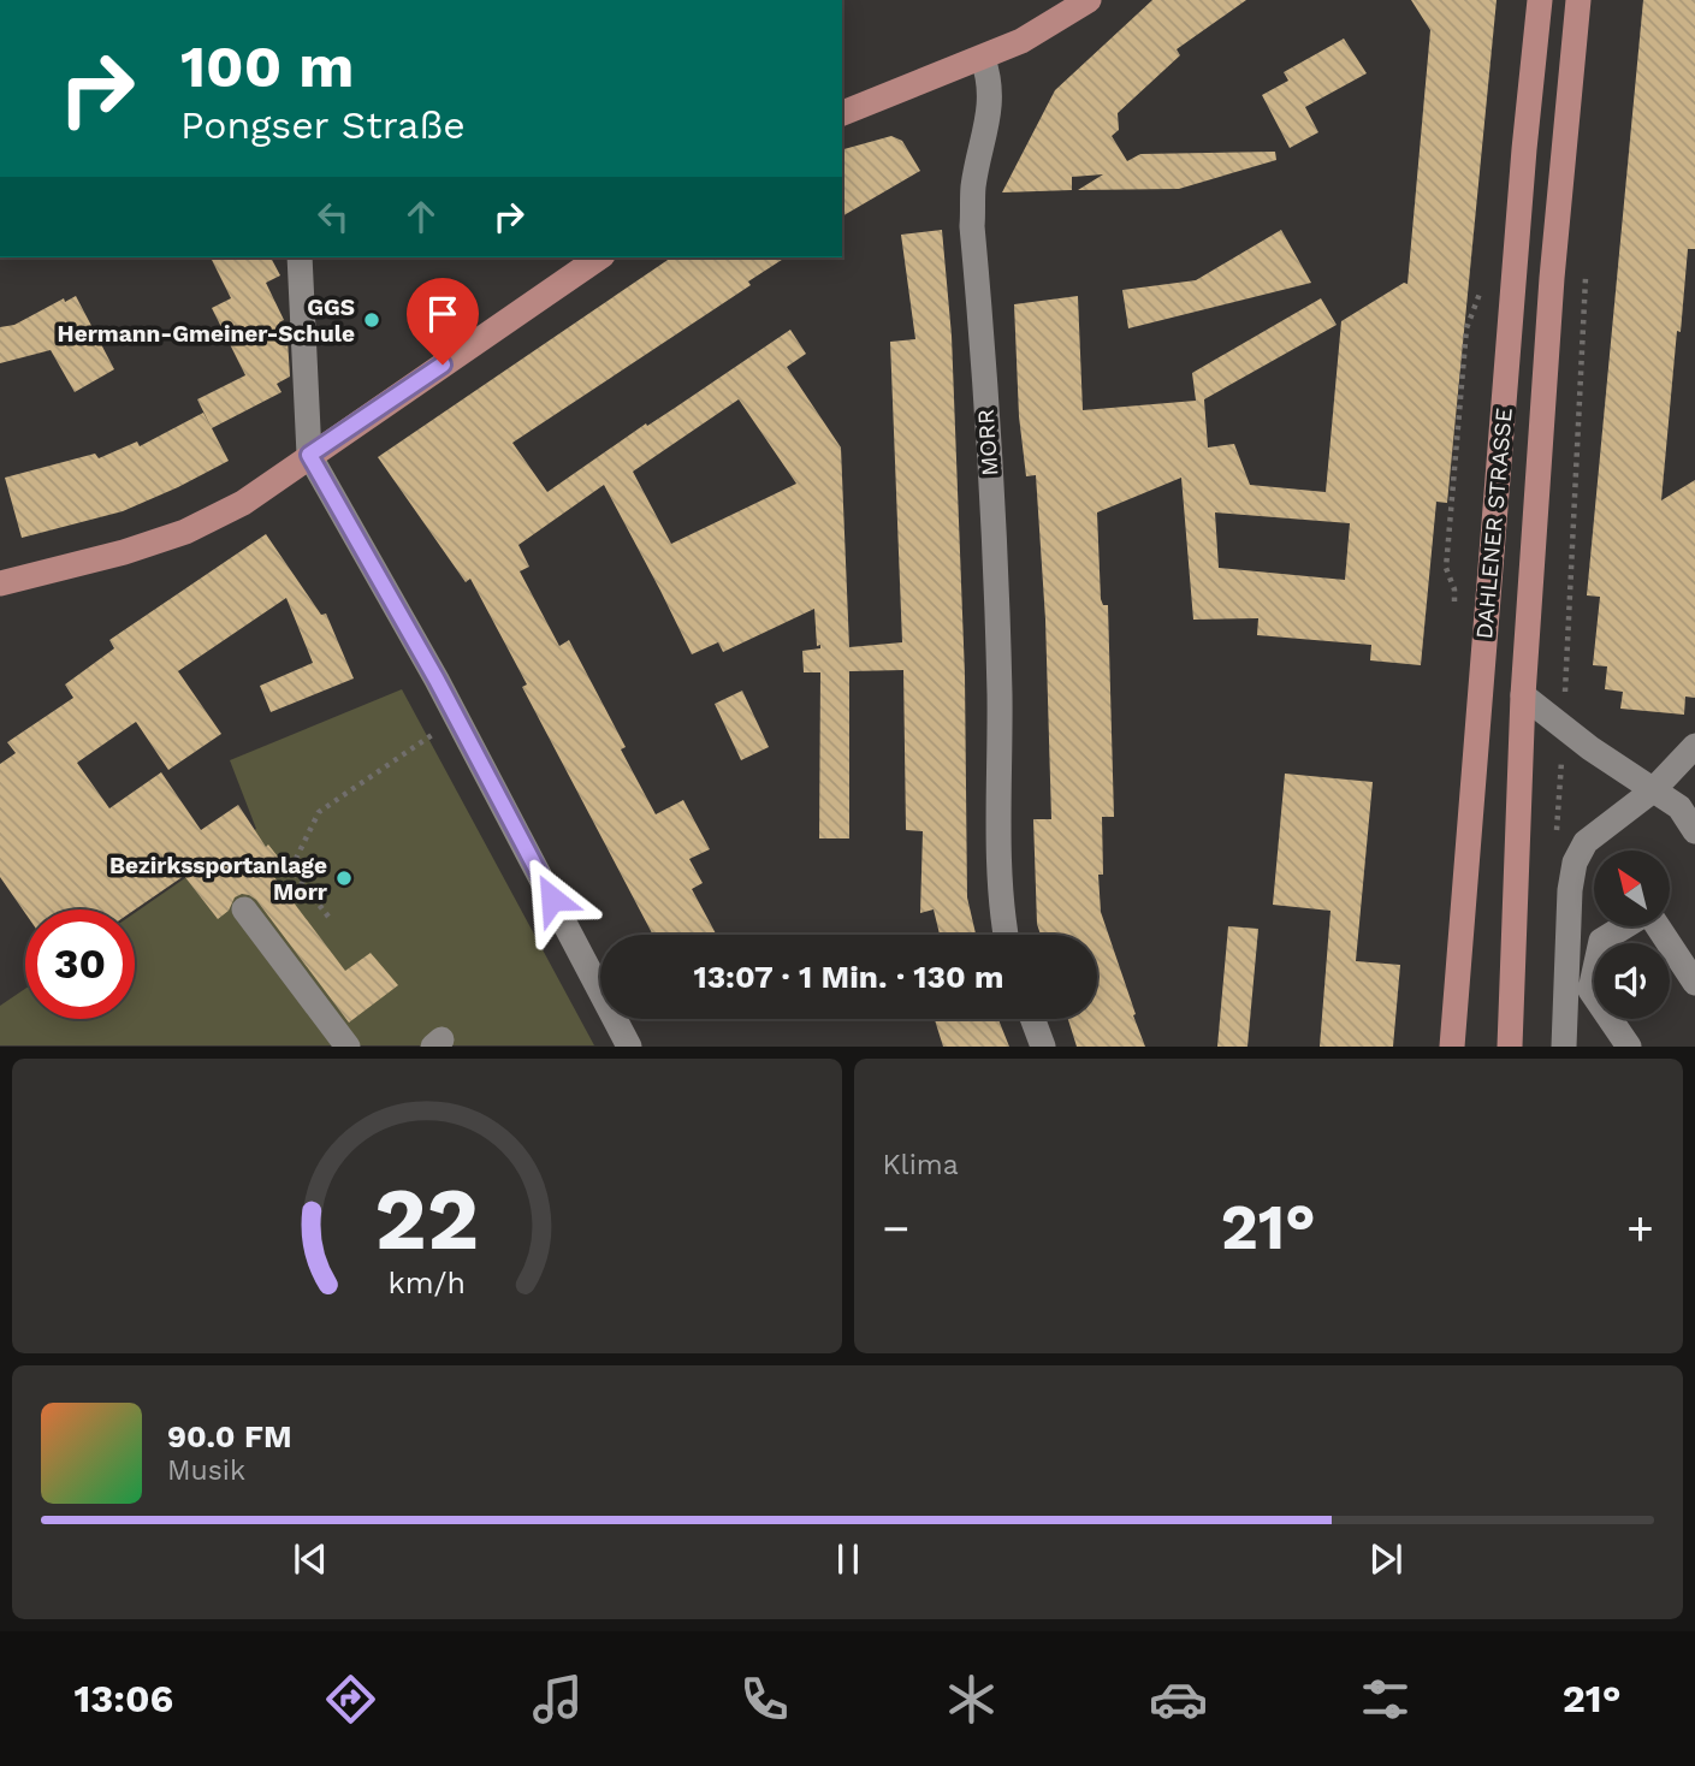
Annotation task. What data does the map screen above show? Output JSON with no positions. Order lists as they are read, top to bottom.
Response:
{
  "streets": {
    "main road": ["DAHLENER STRASSE"],
    "street": ["MORR"]
  },
  "places": ["GGS Hermann-Gmeiner-Schule", "Bezirkssportanlage Morr"],
  "north": "top left",
  "page": {
    "turn": ["100 m", "Pongser Straße"],
    "limit": "30",
    "trip": "13:07 · 1 Min. · 130 m",
    "tile": "Klima",
    "heat": ["−", "21°", "+"],
    "song": ["90.0 FM", "Musik"],
    "tabs": ["13:06", "21°"],
    "gauge": ["22", "km/h"]
  }
}
